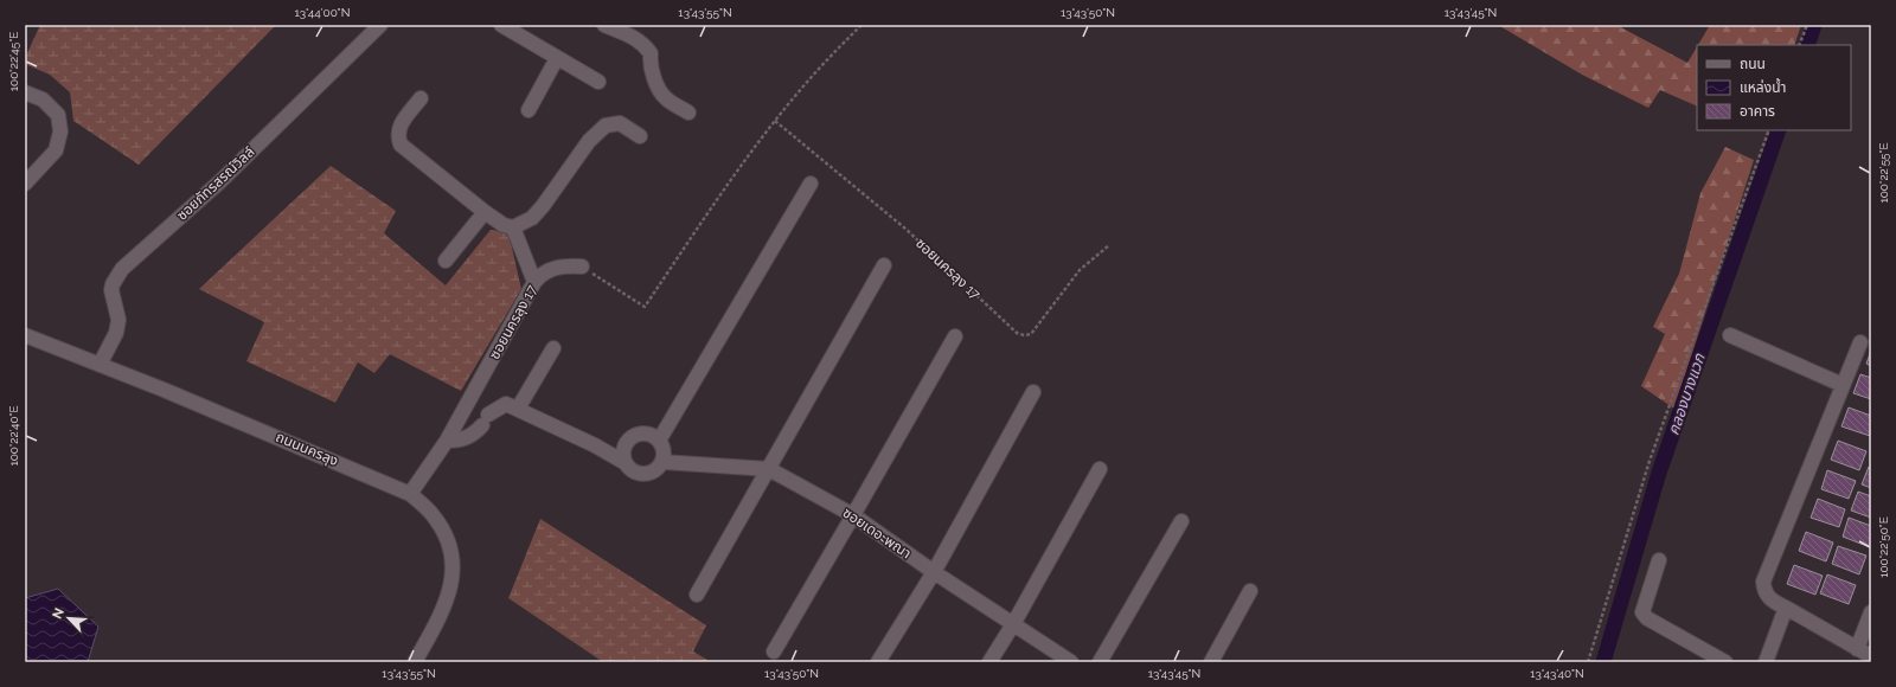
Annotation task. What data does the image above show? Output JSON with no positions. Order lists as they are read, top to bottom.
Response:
{
  "streets": {
    "street": [
      "ซอยภัทรสรณ์วิลล์",
      "ซอยนครลุง 17",
      "ถนนนครลุง",
      "ซอยเดอะพณา"
    ]
  },
  "crossings": [
    ["ซอยภัทรสรณ์วิลล์", "ถนนนครลุง"],
    ["ซอยนครลุง 17", "ถนนนครลุง"]
  ],
  "water": ["คลองบางแวก"],
  "legend": ["ถนน", "แหล่งน้ำ", "อาคาร"],
  "north": "top left",
  "coordinates": [
    "13°44'00\"N",
    "13°43'55\"N",
    "13°43'50\"N",
    "13°43'45\"N",
    "100°22'45\"E",
    "100°22'55\"E",
    "100°22'40\"E",
    "100°22'50\"E",
    "13°43'40\"N"
  ]
}
